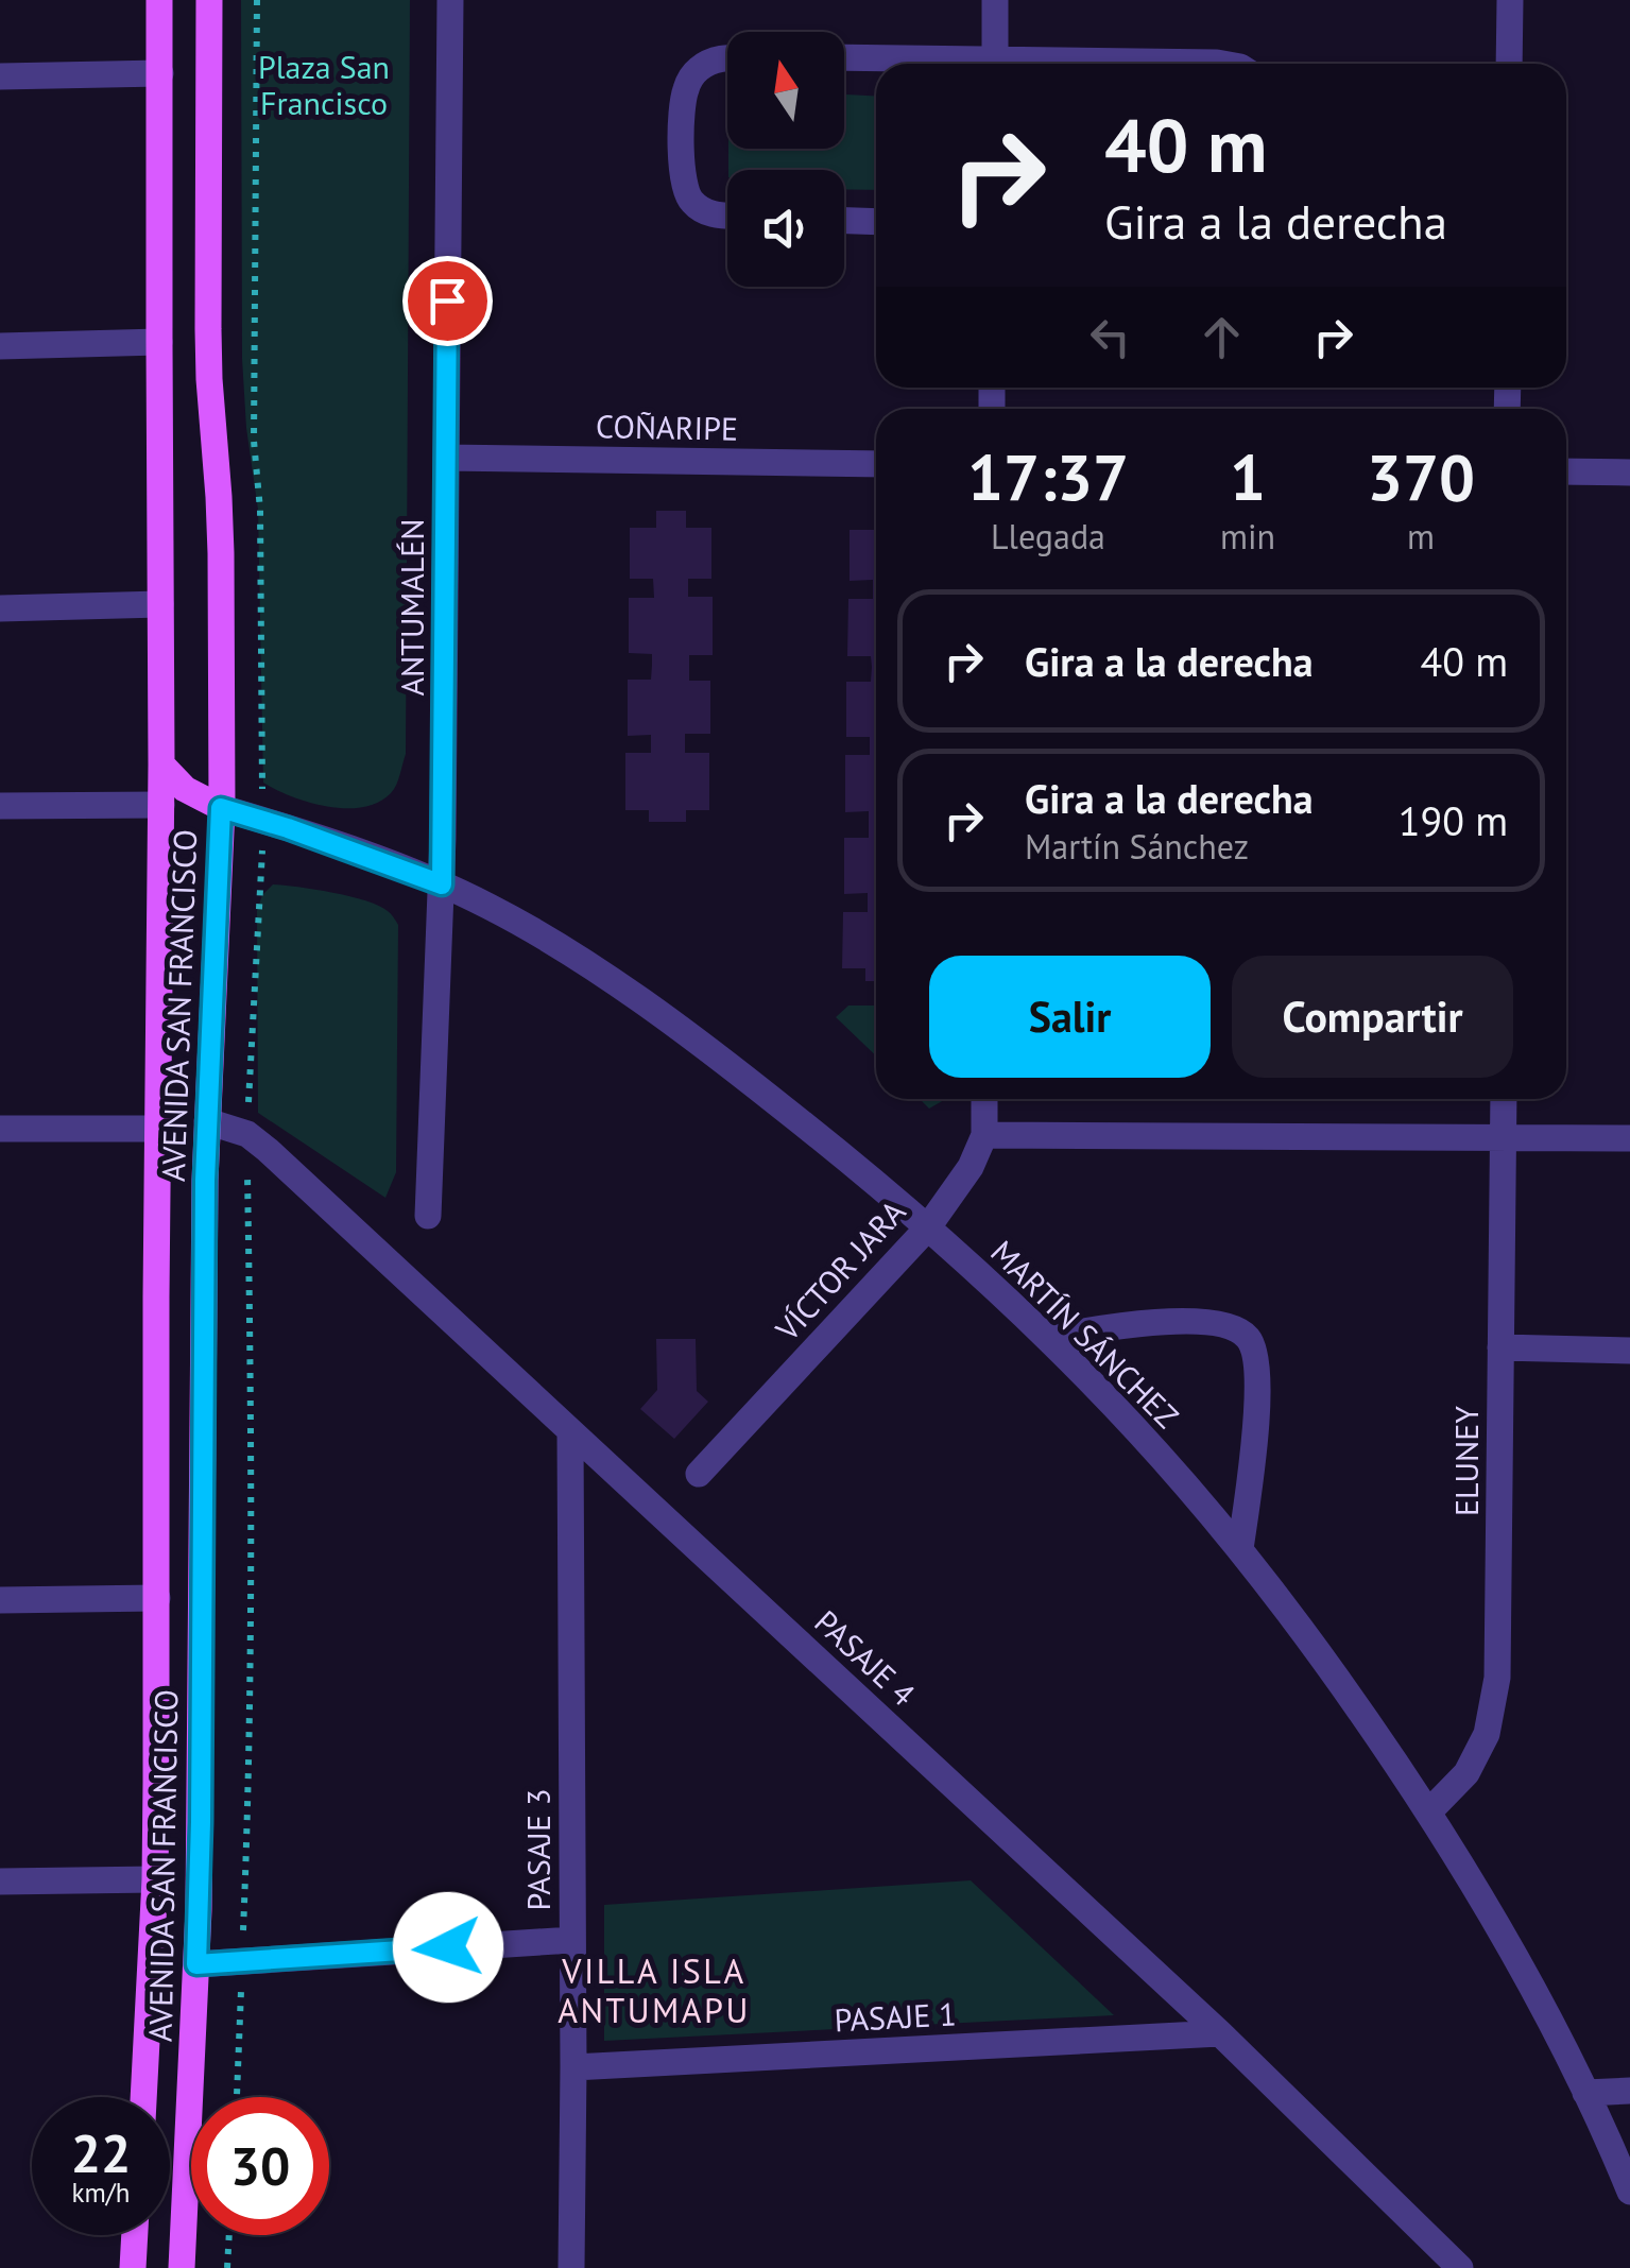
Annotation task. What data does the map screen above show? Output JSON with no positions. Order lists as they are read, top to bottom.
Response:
{
  "streets": {
    "main road": ["AVENIDA SAN FRANCISCO"],
    "street": [
      "COÑARIPE",
      "ANTUMALÉN",
      "VÍCTOR JARA",
      "MARTÍN SÁNCHEZ",
      "ELUNEY",
      "PASAJE 4",
      "PASAJE 3",
      "PASAJE 1"
    ]
  },
  "crossings": [
    ["COÑARIPE", "ANTUMALÉN"],
    ["ANTUMALÉN", "MARTÍN SÁNCHEZ"],
    ["AVENIDA SAN FRANCISCO", "MARTÍN SÁNCHEZ"],
    ["AVENIDA SAN FRANCISCO", "PASAJE 4"],
    ["VÍCTOR JARA", "MARTÍN SÁNCHEZ"],
    ["MARTÍN SÁNCHEZ", "ELUNEY"],
    ["PASAJE 4", "PASAJE 3"],
    ["PASAJE 4", "PASAJE 1"],
    ["PASAJE 3", "PASAJE 1"]
  ],
  "districts": ["VILLA ISLA ANTUMAPU"],
  "parks": ["Plaza San Francisco"],
  "north": "top",
  "page": {
    "turn": ["40 m", "Gira a la derecha"],
    "eta": [
      "17:37",
      "Llegada",
      "1",
      "min",
      "370",
      "m"
    ],
    "list": [
      {
        "name": "Gira a la derecha",
        "value": "40 m"
      },
      {
        "name": "Gira a la derecha",
        "note": "Martín Sánchez",
        "value": "190 m"
      }
    ],
    "buttons": ["Salir", "Compartir"],
    "speed": "22 km/h",
    "limit": "30"
  }
}
